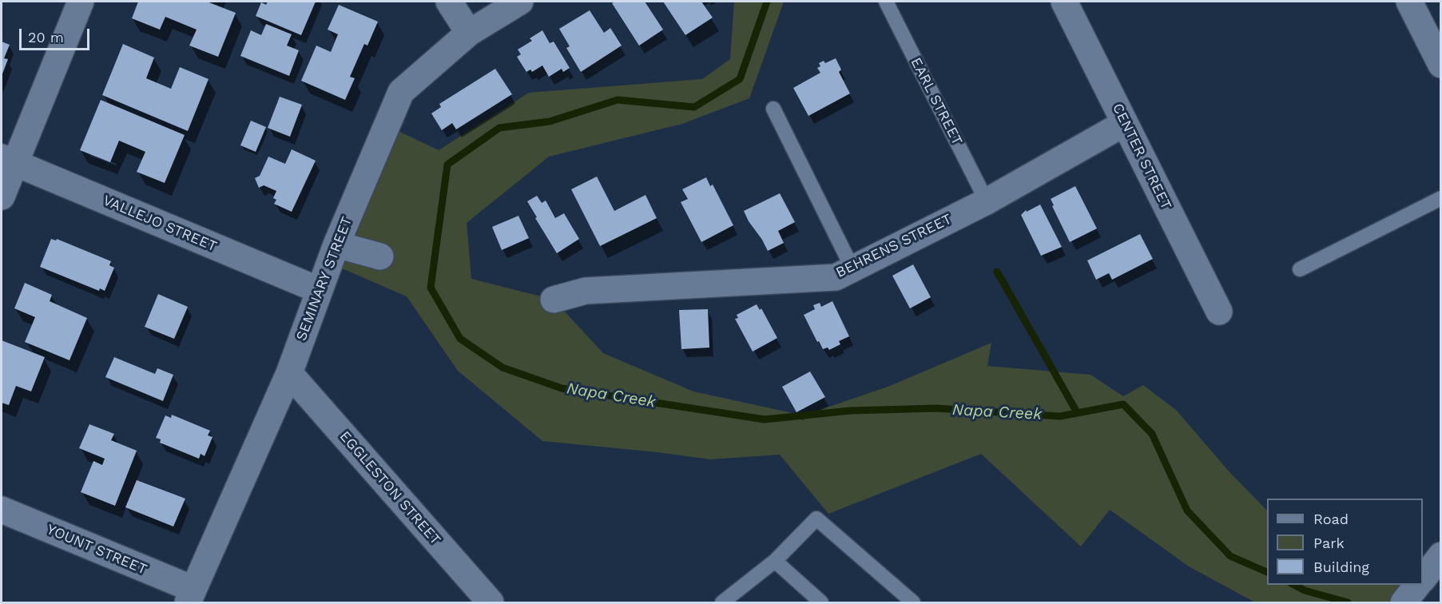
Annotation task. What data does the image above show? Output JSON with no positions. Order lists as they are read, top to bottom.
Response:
{
  "streets": {
    "street": [
      "CENTER STREET",
      "VALLEJO STREET",
      "BEHRENS STREET",
      "SEMINARY STREET",
      "EGGLESTON STREET",
      "YOUNT STREET"
    ],
    "lane": ["EARL STREET"]
  },
  "crossings": [
    ["EARL STREET", "BEHRENS STREET"],
    ["CENTER STREET", "BEHRENS STREET"],
    ["VALLEJO STREET", "SEMINARY STREET"],
    ["SEMINARY STREET", "EGGLESTON STREET"],
    ["SEMINARY STREET", "YOUNT STREET"]
  ],
  "water": ["Napa Creek"],
  "legend": ["Road", "Park", "Building"],
  "scale_bar": "20 m"
}
